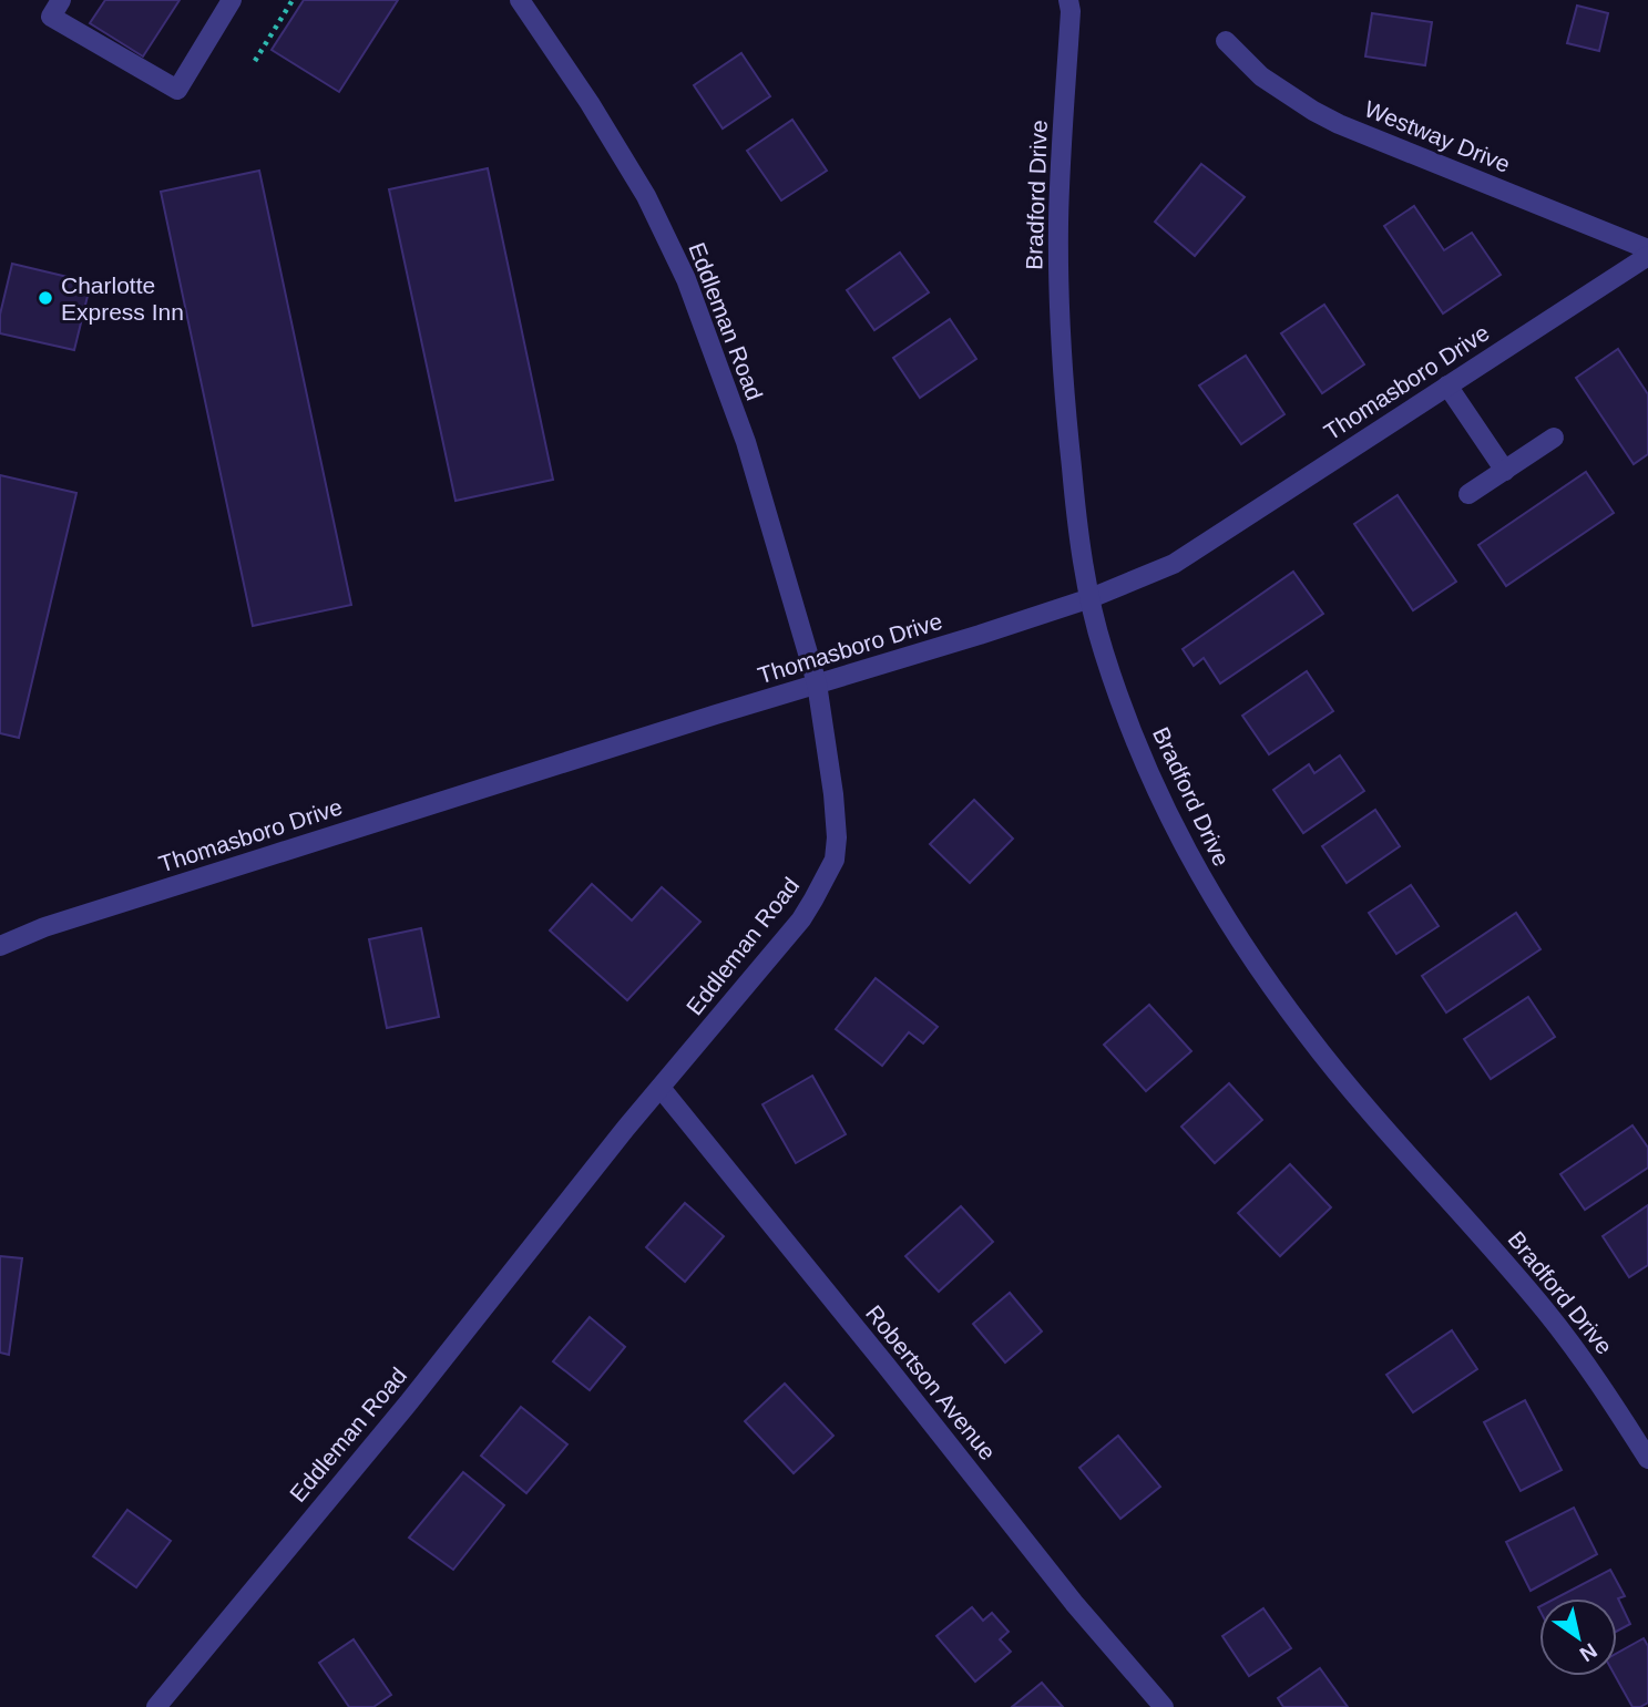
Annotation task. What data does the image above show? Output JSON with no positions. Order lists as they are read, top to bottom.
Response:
{
  "streets": {
    "street": [
      "Westway Drive",
      "Bradford Drive",
      "Eddleman Road",
      "Thomasboro Drive",
      "Robertson Avenue"
    ]
  },
  "crossings": [
    ["Bradford Drive", "Thomasboro Drive"],
    ["Eddleman Road", "Thomasboro Drive"],
    ["Eddleman Road", "Robertson Avenue"]
  ],
  "places": ["Charlotte Express Inn"],
  "north": "bottom right"
}
